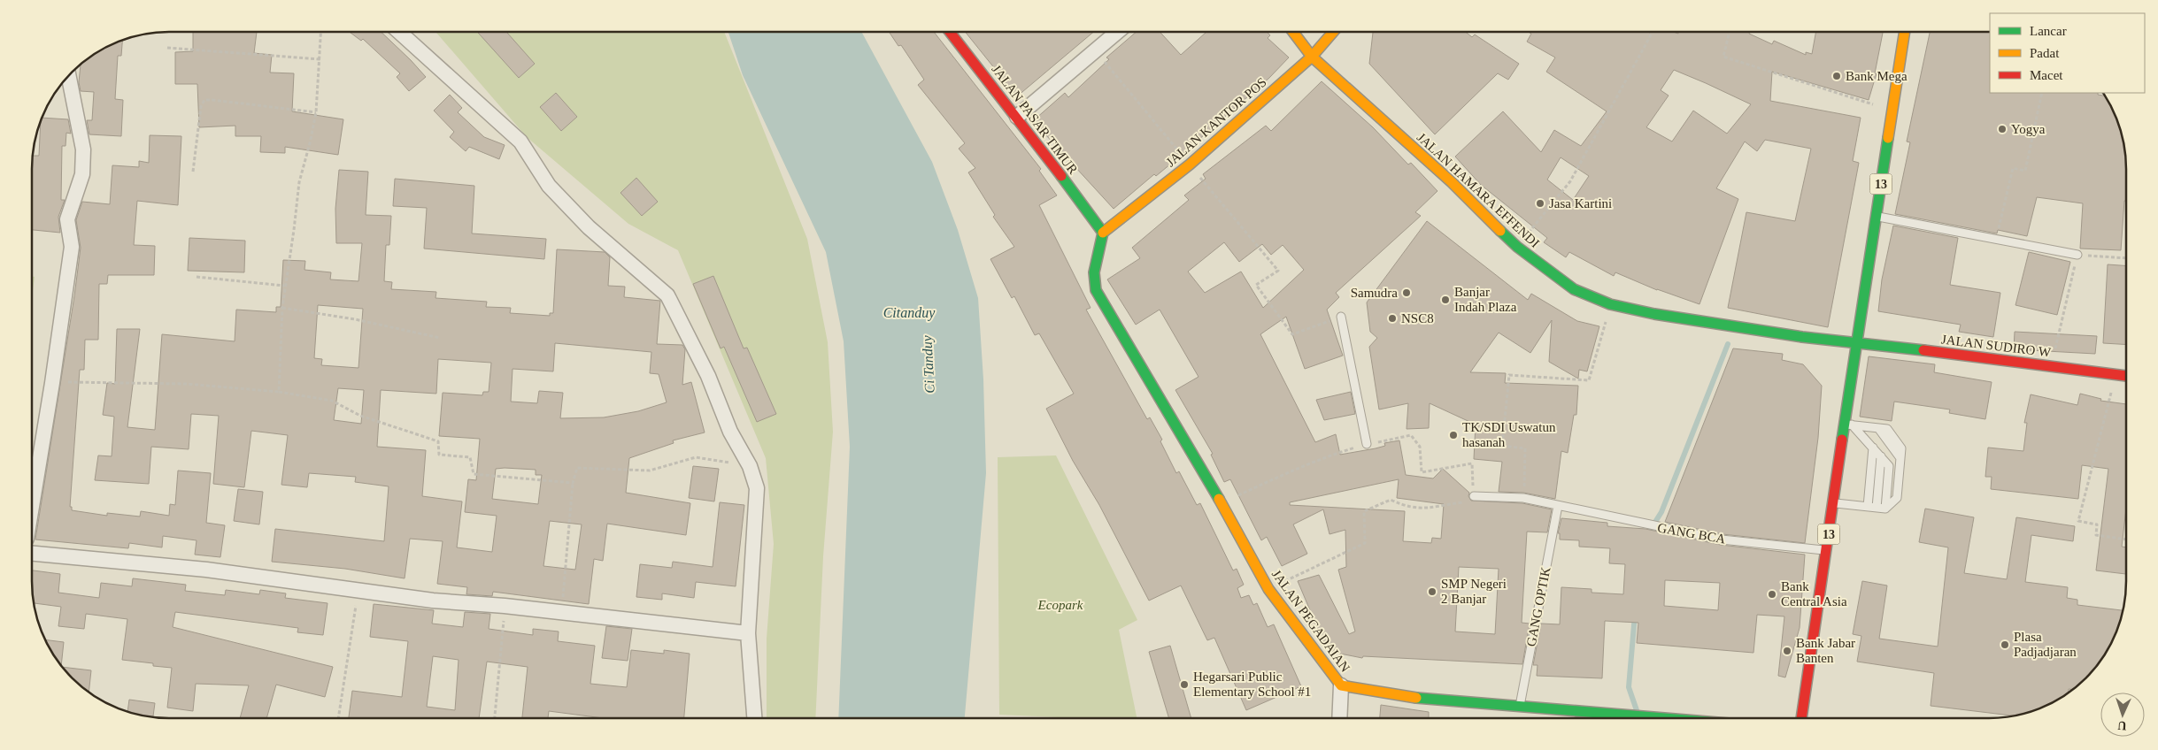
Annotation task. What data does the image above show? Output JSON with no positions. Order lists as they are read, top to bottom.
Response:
{
  "streets": {
    "main road": [
      "JALAN PASAR TIMUR",
      "JALAN KANTOR POS",
      "13",
      "JALAN HAMARA EFFENDI",
      "JALAN SUDIRO W",
      "JALAN PEGADAIAN"
    ],
    "lane": ["GANG BCA", "GANG OPTIK"]
  },
  "crossings": [
    ["JALAN PASAR TIMUR", "JALAN KANTOR POS"],
    ["JALAN PASAR TIMUR", "JALAN PEGADAIAN"],
    ["JALAN KANTOR POS", "JALAN HAMARA EFFENDI"],
    ["JALAN KANTOR POS", "JALAN PEGADAIAN"],
    ["13", "JALAN HAMARA EFFENDI"],
    ["13", "JALAN SUDIRO W"],
    ["13", "GANG BCA"],
    ["JALAN HAMARA EFFENDI", "JALAN SUDIRO W"],
    ["GANG BCA", "GANG OPTIK"],
    ["GANG OPTIK", "JALAN PEGADAIAN"]
  ],
  "water": ["Citanduy", "Ci Tanduy"],
  "parks": ["Ecopark"],
  "places": [
    "Bank Mega",
    "Yogya",
    "Jasa Kartini",
    "Samudra",
    "Banjar Indah Plaza",
    "NSC8",
    "TK/SDI Uswatun hasanah",
    "SMP Negeri 2 Banjar",
    "Bank Central Asia",
    "Plasa Padjadjaran",
    "Bank Jabar Banten",
    "Hegarsari Public Elementary School #1"
  ],
  "legend": ["Lancar", "Padat", "Macet"],
  "north": "bottom"
}
